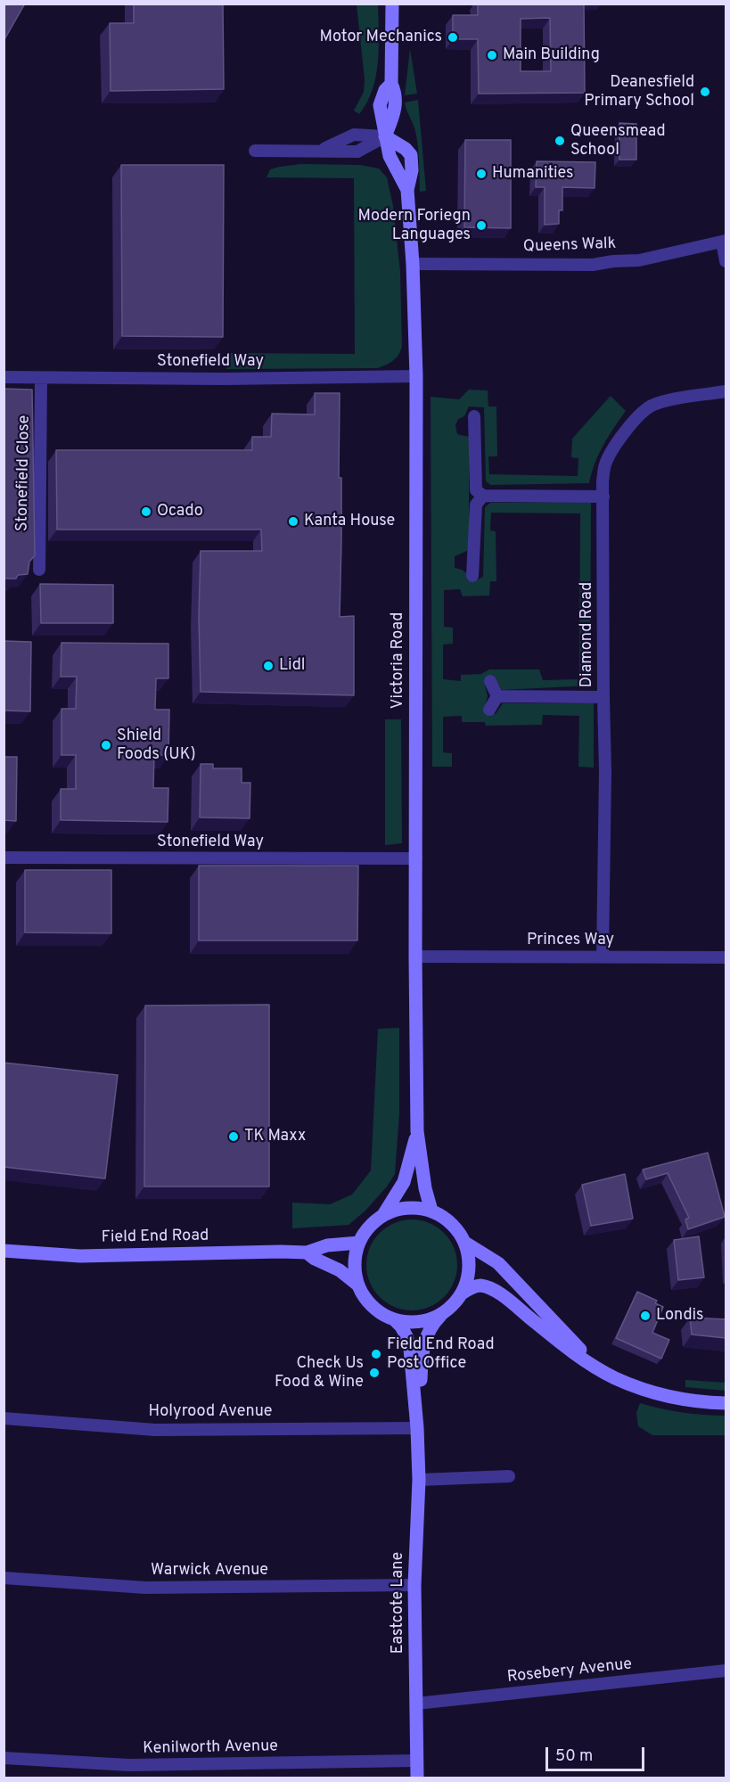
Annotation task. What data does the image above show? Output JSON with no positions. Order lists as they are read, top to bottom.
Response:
{
  "streets": {
    "street": [
      "Queens Walk",
      "Stonefield Way",
      "Stonefield Close",
      "Diamond Road",
      "Victoria Road",
      "Princes Way",
      "Field End Road",
      "Holyrood Avenue",
      "Warwick Avenue",
      "Eastcote Lane",
      "Rosebery Avenue",
      "Kenilworth Avenue"
    ]
  },
  "crossings": [
    ["Queens Walk", "Victoria Road"],
    ["Stonefield Way", "Stonefield Close"],
    ["Stonefield Way", "Victoria Road"],
    ["Diamond Road", "Princes Way"],
    ["Victoria Road", "Princes Way"],
    ["Victoria Road", "Field End Road"],
    ["Victoria Road", "Eastcote Lane"],
    ["Field End Road", "Eastcote Lane"],
    ["Holyrood Avenue", "Eastcote Lane"],
    ["Warwick Avenue", "Eastcote Lane"],
    ["Eastcote Lane", "Rosebery Avenue"],
    ["Eastcote Lane", "Kenilworth Avenue"]
  ],
  "places": [
    "Motor Mechanics",
    "Main Building",
    "Deanesfield Primary School",
    "Queensmead School",
    "Humanities",
    "Modern Foriegn Languages",
    "Ocado",
    "Kanta House",
    "Lidl",
    "Shield Foods (UK)",
    "TK Maxx",
    "Londis",
    "Field End Road Post Office",
    "Check Us Food & Wine"
  ],
  "scale_bar": "50 m"
}
